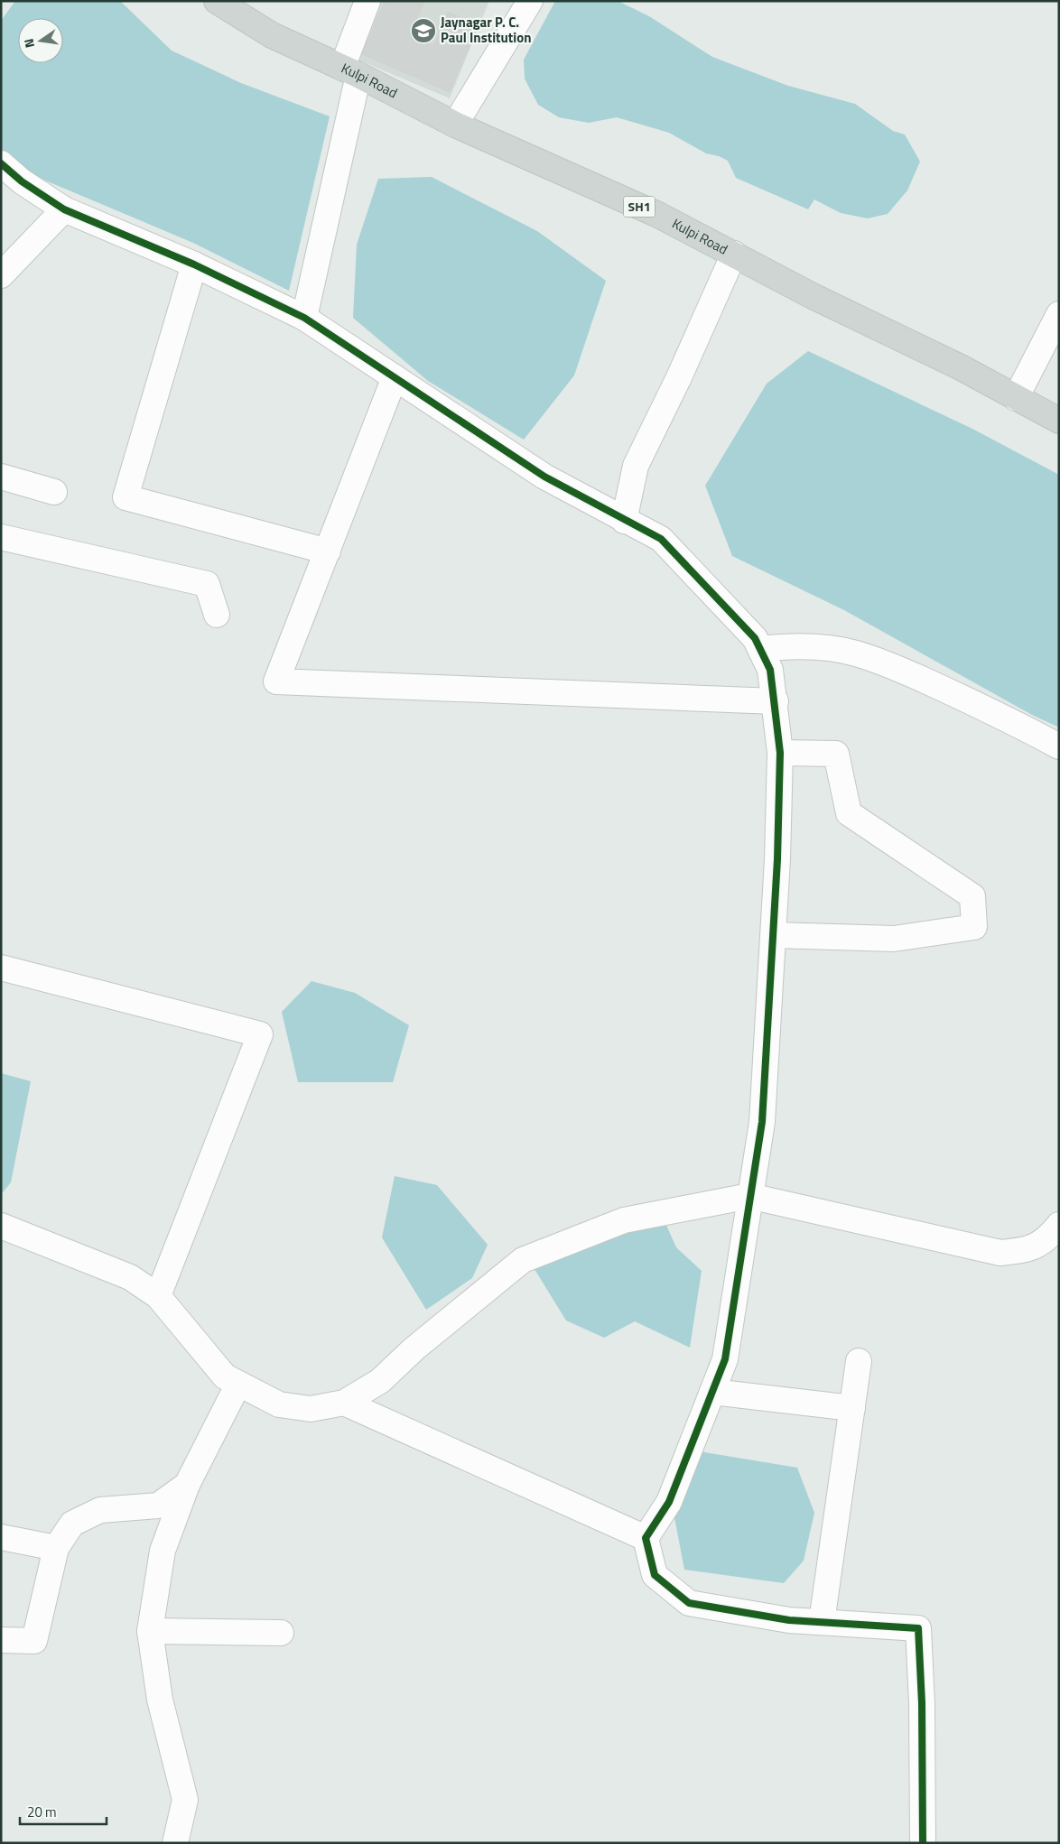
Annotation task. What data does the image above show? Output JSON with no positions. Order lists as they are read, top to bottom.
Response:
{
  "streets": {
    "main road": ["Kulpi Road", "SH1"]
  },
  "places": {
    "school or university": ["Jaynagar P. C. Paul Institution"]
  },
  "scale_bar": "20 m",
  "north": "left"
}
